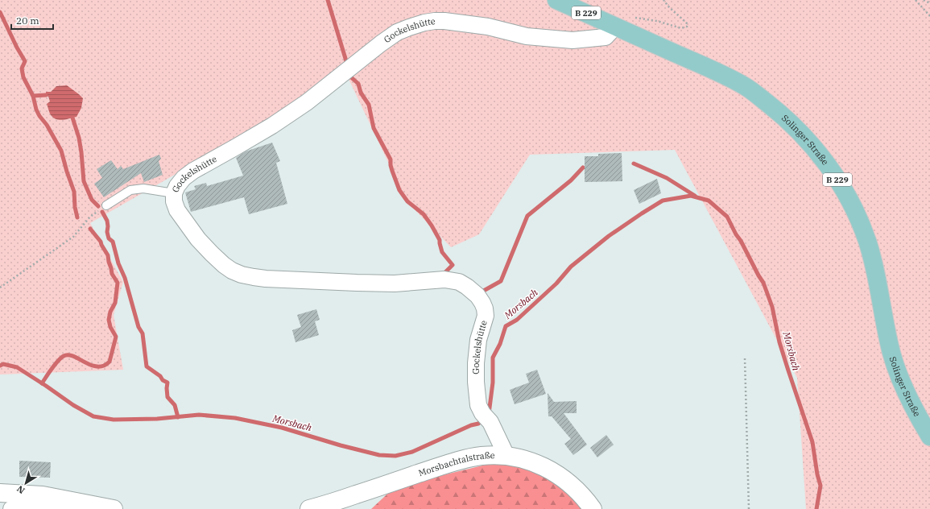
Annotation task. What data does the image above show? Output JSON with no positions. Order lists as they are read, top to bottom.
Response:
{
  "streets": {
    "main road": ["B 229", "Solinger Straße", "Morsbachtalstraße"],
    "street": ["Gockelshütte"]
  },
  "crossings": [
    ["Gockelshütte", "Solinger Straße"],
    ["Gockelshütte", "Morsbachtalstraße"]
  ],
  "water": ["Morsbach"],
  "scale_bar": "20 m",
  "north": "bottom left"
}
